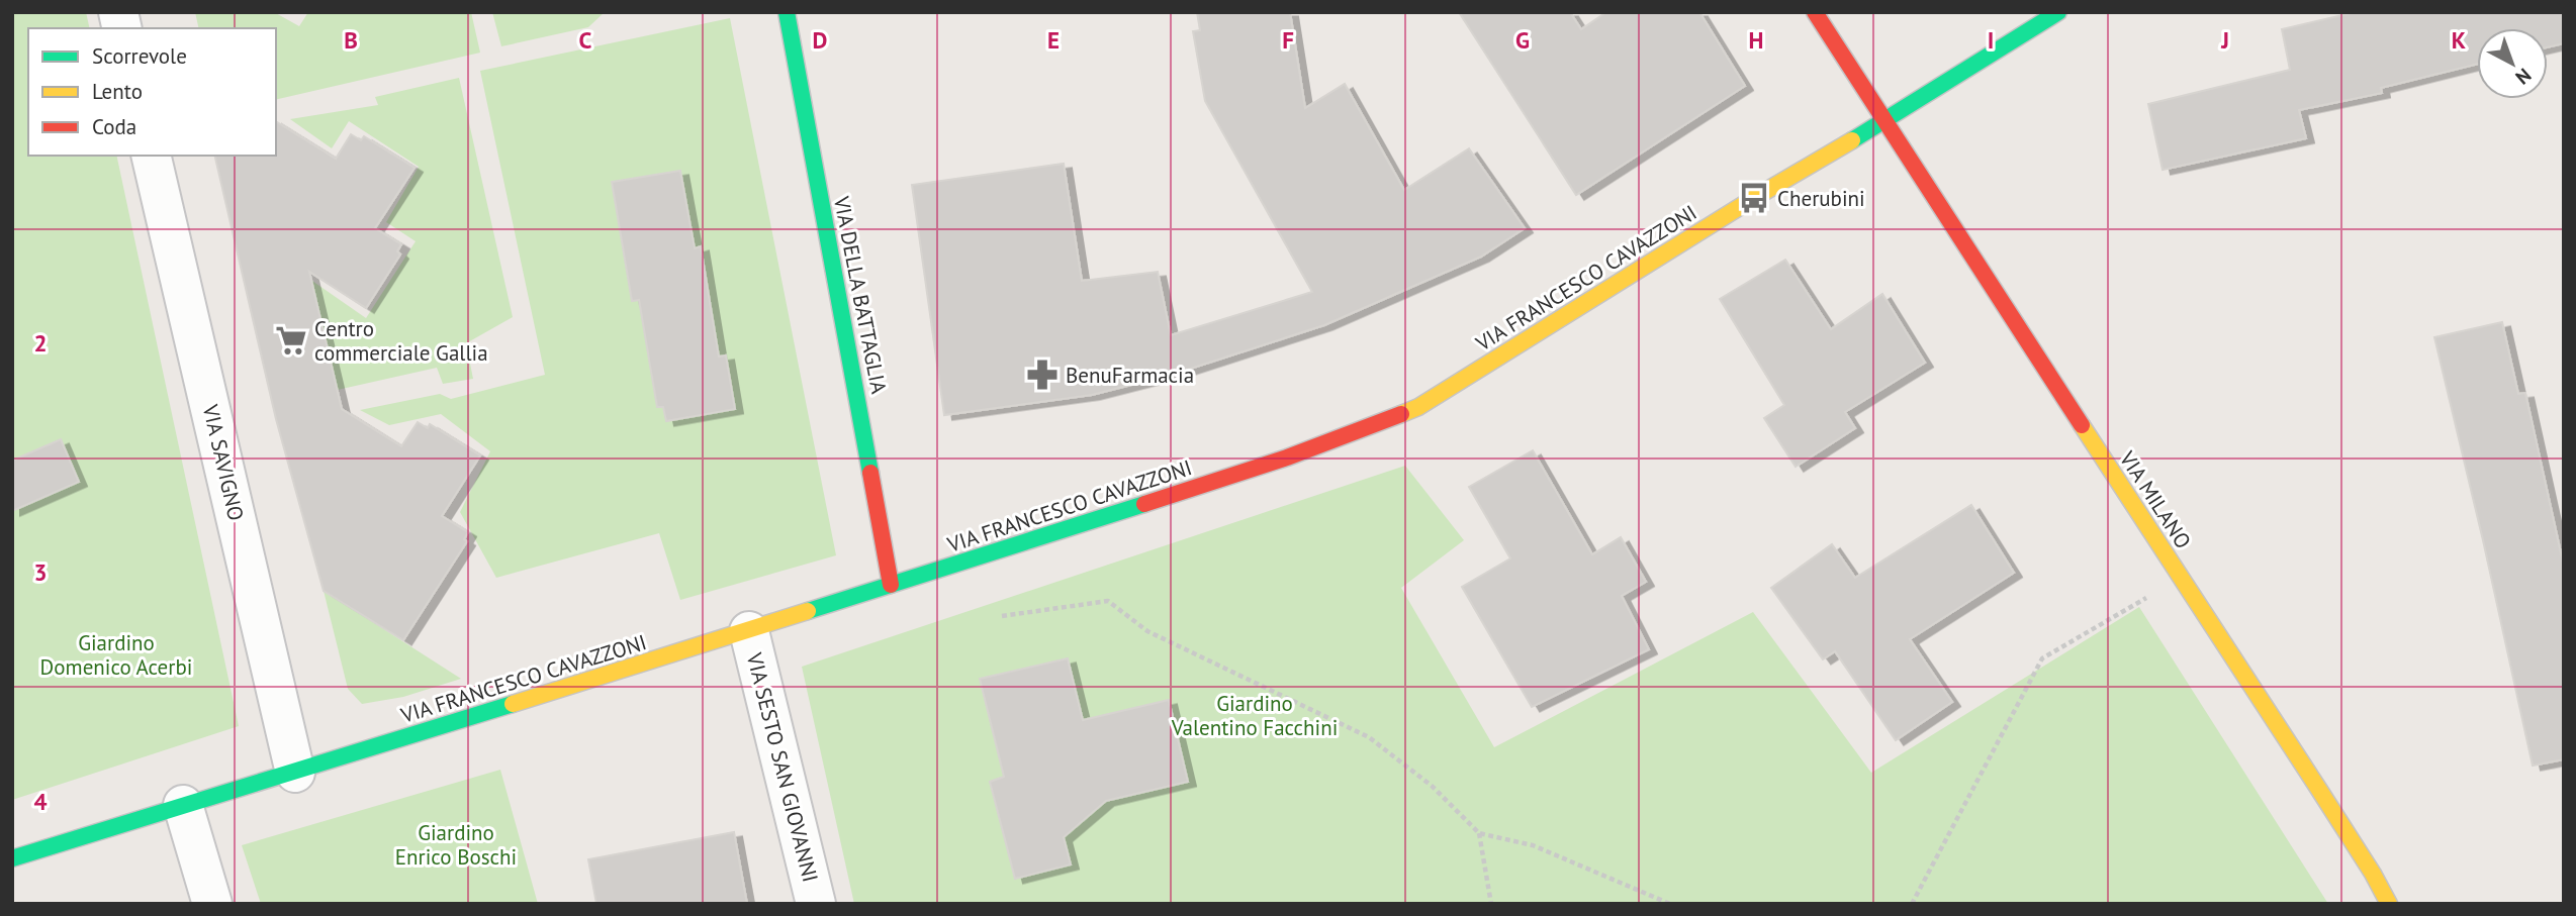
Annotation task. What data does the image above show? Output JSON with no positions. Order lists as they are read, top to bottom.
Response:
{
  "streets": {
    "street": [
      "VIA FRANCESCO CAVAZZONI",
      "VIA DELLA BATTAGLIA",
      "VIA SAVIGNO",
      "VIA MILANO",
      "VIA SESTO SAN GIOVANNI"
    ]
  },
  "crossings": [
    ["VIA FRANCESCO CAVAZZONI", "VIA DELLA BATTAGLIA"],
    ["VIA FRANCESCO CAVAZZONI", "VIA SAVIGNO"],
    ["VIA FRANCESCO CAVAZZONI", "VIA MILANO"],
    ["VIA FRANCESCO CAVAZZONI", "VIA SESTO SAN GIOVANNI"]
  ],
  "parks": ["Giardino Domenico Acerbi", "Giardino Valentino Facchini", "Giardino Enrico Boschi"],
  "places": {
    "bus stop": ["Cherubini"],
    "supermarket": ["Centro commerciale Gallia"],
    "pharmacy": ["BenuFarmacia"]
  },
  "legend": ["Scorrevole", "Lento", "Coda"],
  "north": "bottom right",
  "grid": {
    "columns": [
      "B",
      "C",
      "D",
      "E",
      "F",
      "G",
      "H",
      "I",
      "J",
      "K"
    ],
    "rows": ["2", "3", "4"]
  }
}
